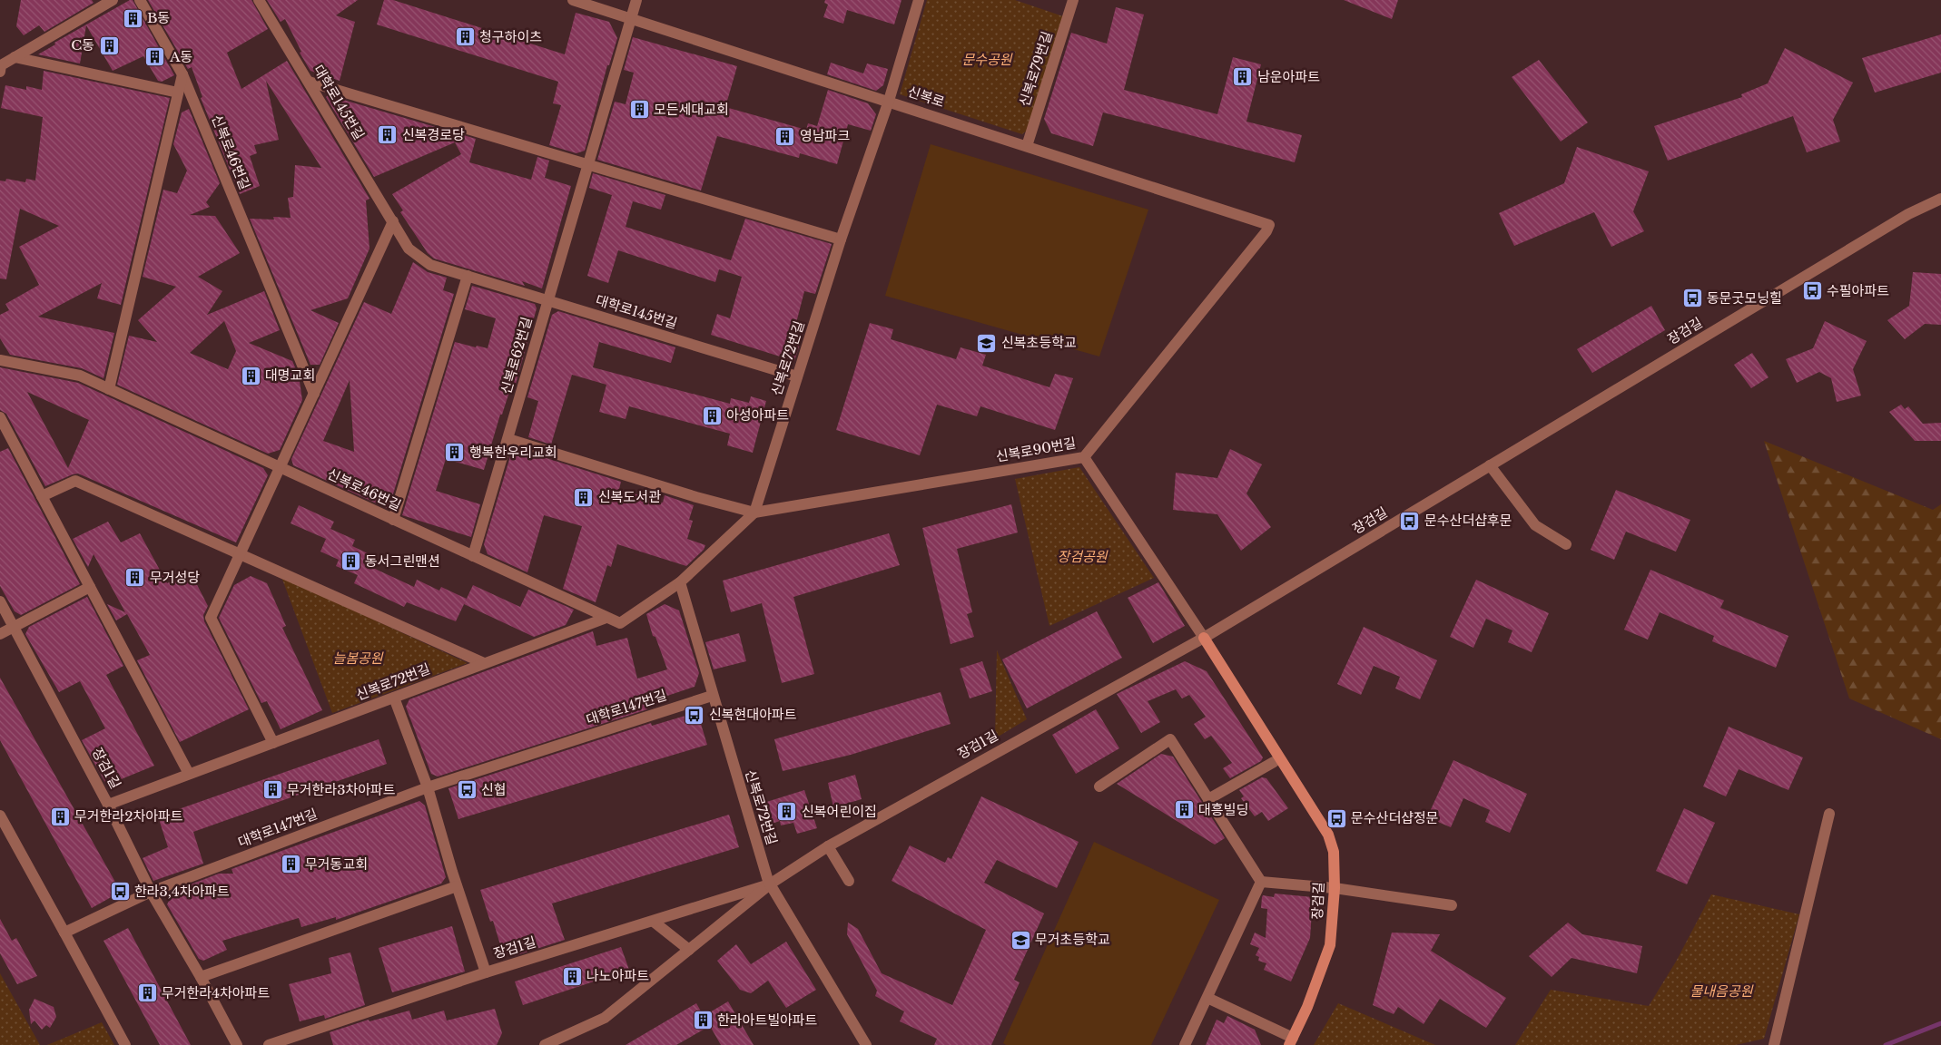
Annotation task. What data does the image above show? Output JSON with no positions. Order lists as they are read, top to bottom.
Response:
{
  "streets": {
    "main road": ["장검길"],
    "street": [
      "신복로79번길",
      "신복로",
      "대학로145번길",
      "신복로46번길",
      "신복로62번길",
      "신복로72번길",
      "신복로90번길",
      "대학로147번길",
      "장검1길"
    ]
  },
  "crossings": [
    ["신복로79번길", "신복로"],
    ["신복로", "신복로62번길"],
    ["신복로", "신복로72번길"],
    ["신복로", "신복로90번길"],
    ["대학로145번길", "신복로62번길"],
    ["대학로145번길", "신복로72번길"],
    ["신복로46번길", "신복로62번길"],
    ["신복로46번길", "신복로72번길"],
    ["장검길", "장검1길"],
    ["신복로72번길", "신복로90번길"],
    ["신복로72번길", "대학로147번길"],
    ["신복로72번길", "장검1길"],
    ["대학로147번길", "장검1길"]
  ],
  "parks": [
    "문수공원",
    "장검공원",
    "늘봄공원",
    "물내음공원"
  ],
  "places": {
    "building": [
      "B동",
      "청구하이츠",
      "C동",
      "A동",
      "남운아파트",
      "모든세대교회",
      "신복경로당",
      "영남파크",
      "대명교회",
      "아성아파트",
      "행복한우리교회",
      "신복도서관",
      "동서그린맨션",
      "무거성당",
      "무거한라3차아파트",
      "대흥빌딩",
      "신복어린이집",
      "무거한라2차아파트",
      "무거동교회",
      "나노아파트",
      "무거한라4차아파트",
      "한라아트빌아파트"
    ],
    "bus stop": [
      "수필아파트",
      "동문굿모닝힐",
      "문수산더샵후문",
      "신복현대아파트",
      "신협",
      "문수산더샵정문",
      "한라3,4차아파트"
    ],
    "school or university": ["신복초등학교", "무거초등학교"]
  }
}
